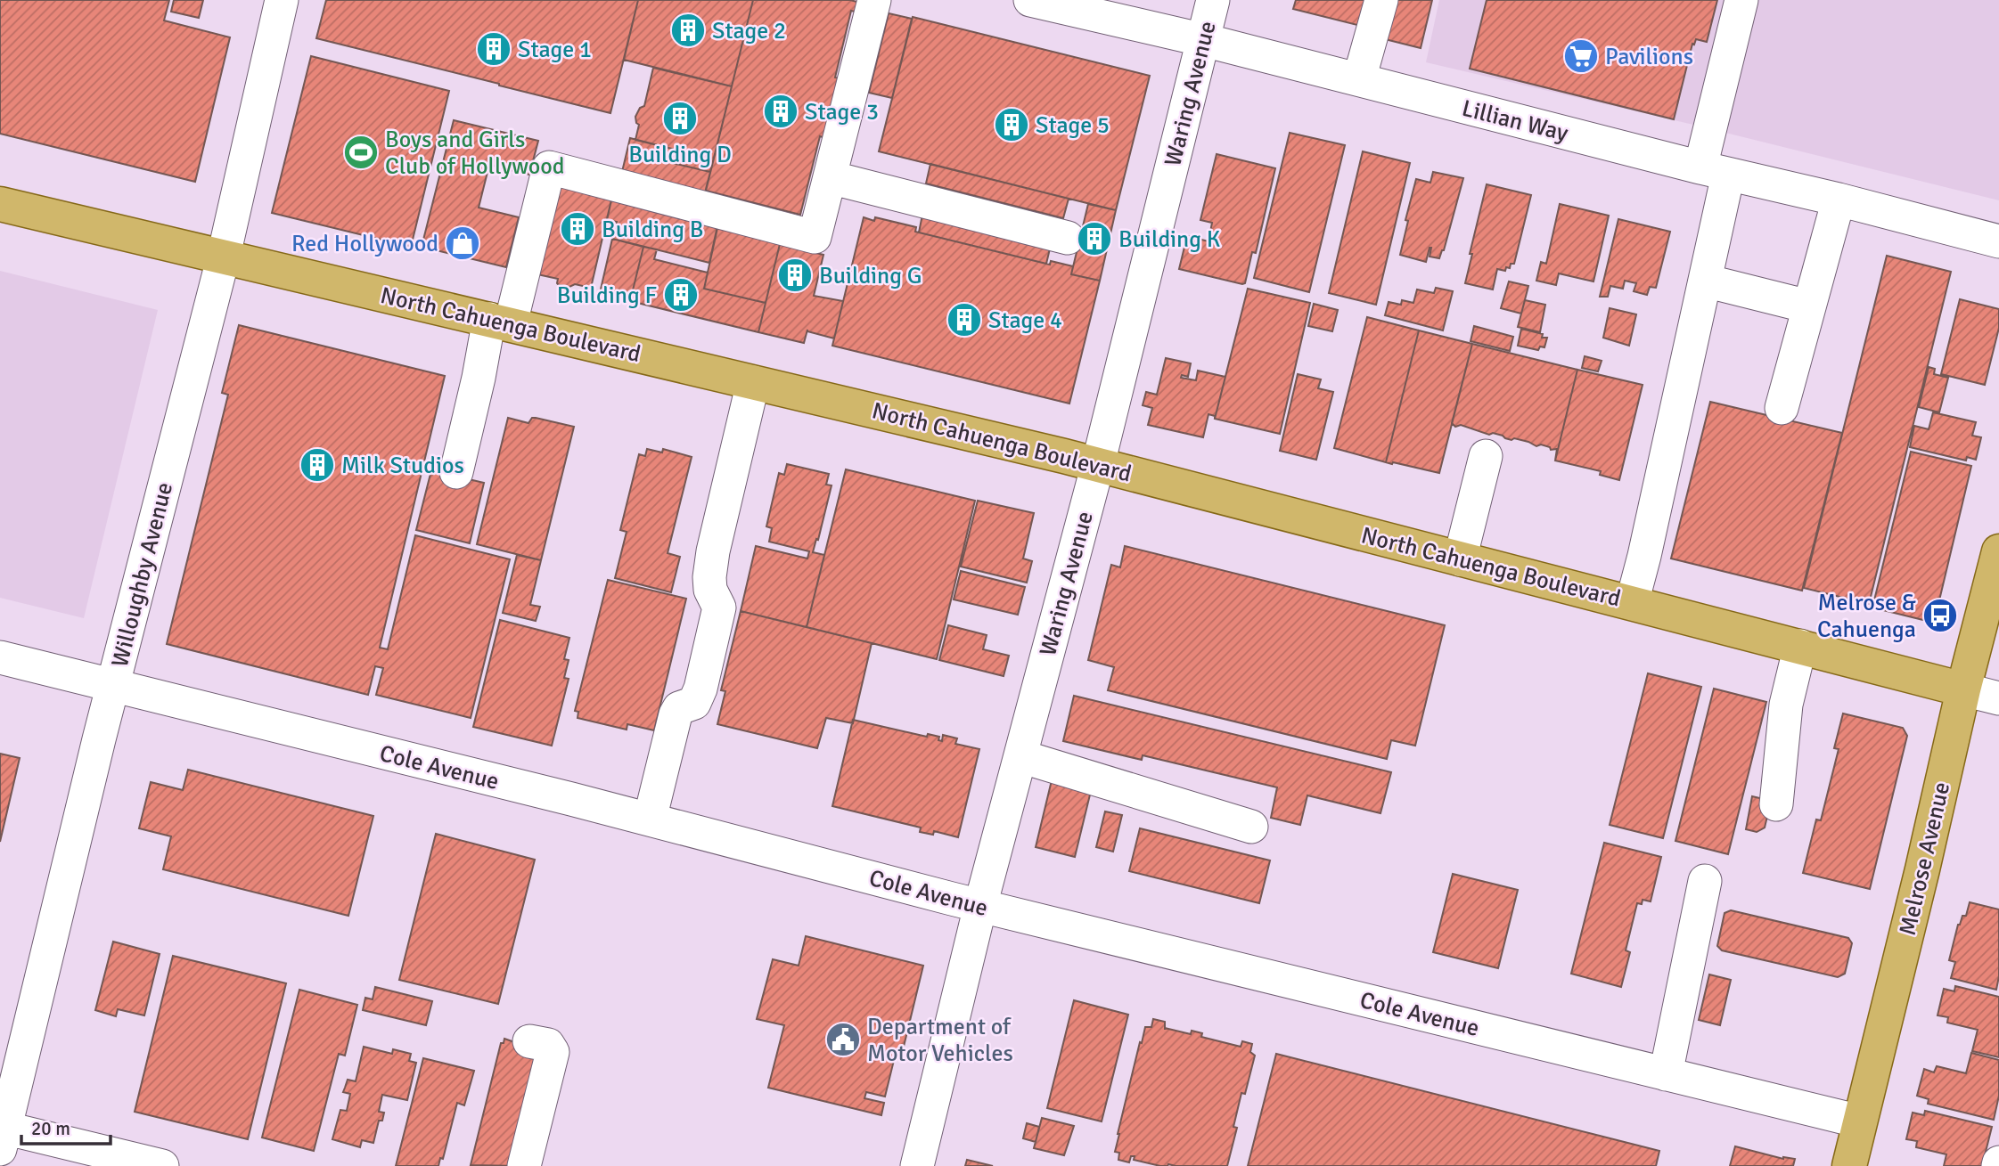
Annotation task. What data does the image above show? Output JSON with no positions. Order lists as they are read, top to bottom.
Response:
{
  "streets": {
    "main road": ["North Cahuenga Boulevard", "Melrose Avenue"],
    "street": [
      "Waring Avenue",
      "Lillian Way",
      "Willoughby Avenue",
      "Cole Avenue"
    ]
  },
  "crossings": [
    ["Waring Avenue", "Lillian Way"],
    ["Waring Avenue", "North Cahuenga Boulevard"],
    ["Waring Avenue", "Cole Avenue"],
    ["North Cahuenga Boulevard", "Willoughby Avenue"],
    ["North Cahuenga Boulevard", "Melrose Avenue"],
    ["Willoughby Avenue", "Cole Avenue"],
    ["Cole Avenue", "Melrose Avenue"]
  ],
  "places": {
    "building": [
      "Stage 2",
      "Stage 1",
      "Stage 3",
      "Building D",
      "Stage 5",
      "Building B",
      "Building K",
      "Building G",
      "Building F",
      "Stage 4",
      "Milk Studios"
    ],
    "supermarket": ["Pavilions"],
    "sports": ["Boys and Girls Club of Hollywood"],
    "shop": ["Red Hollywood"],
    "bus stop": ["Melrose & Cahuenga"],
    "public building": ["Department of Motor Vehicles"]
  },
  "scale_bar": "20 m"
}
